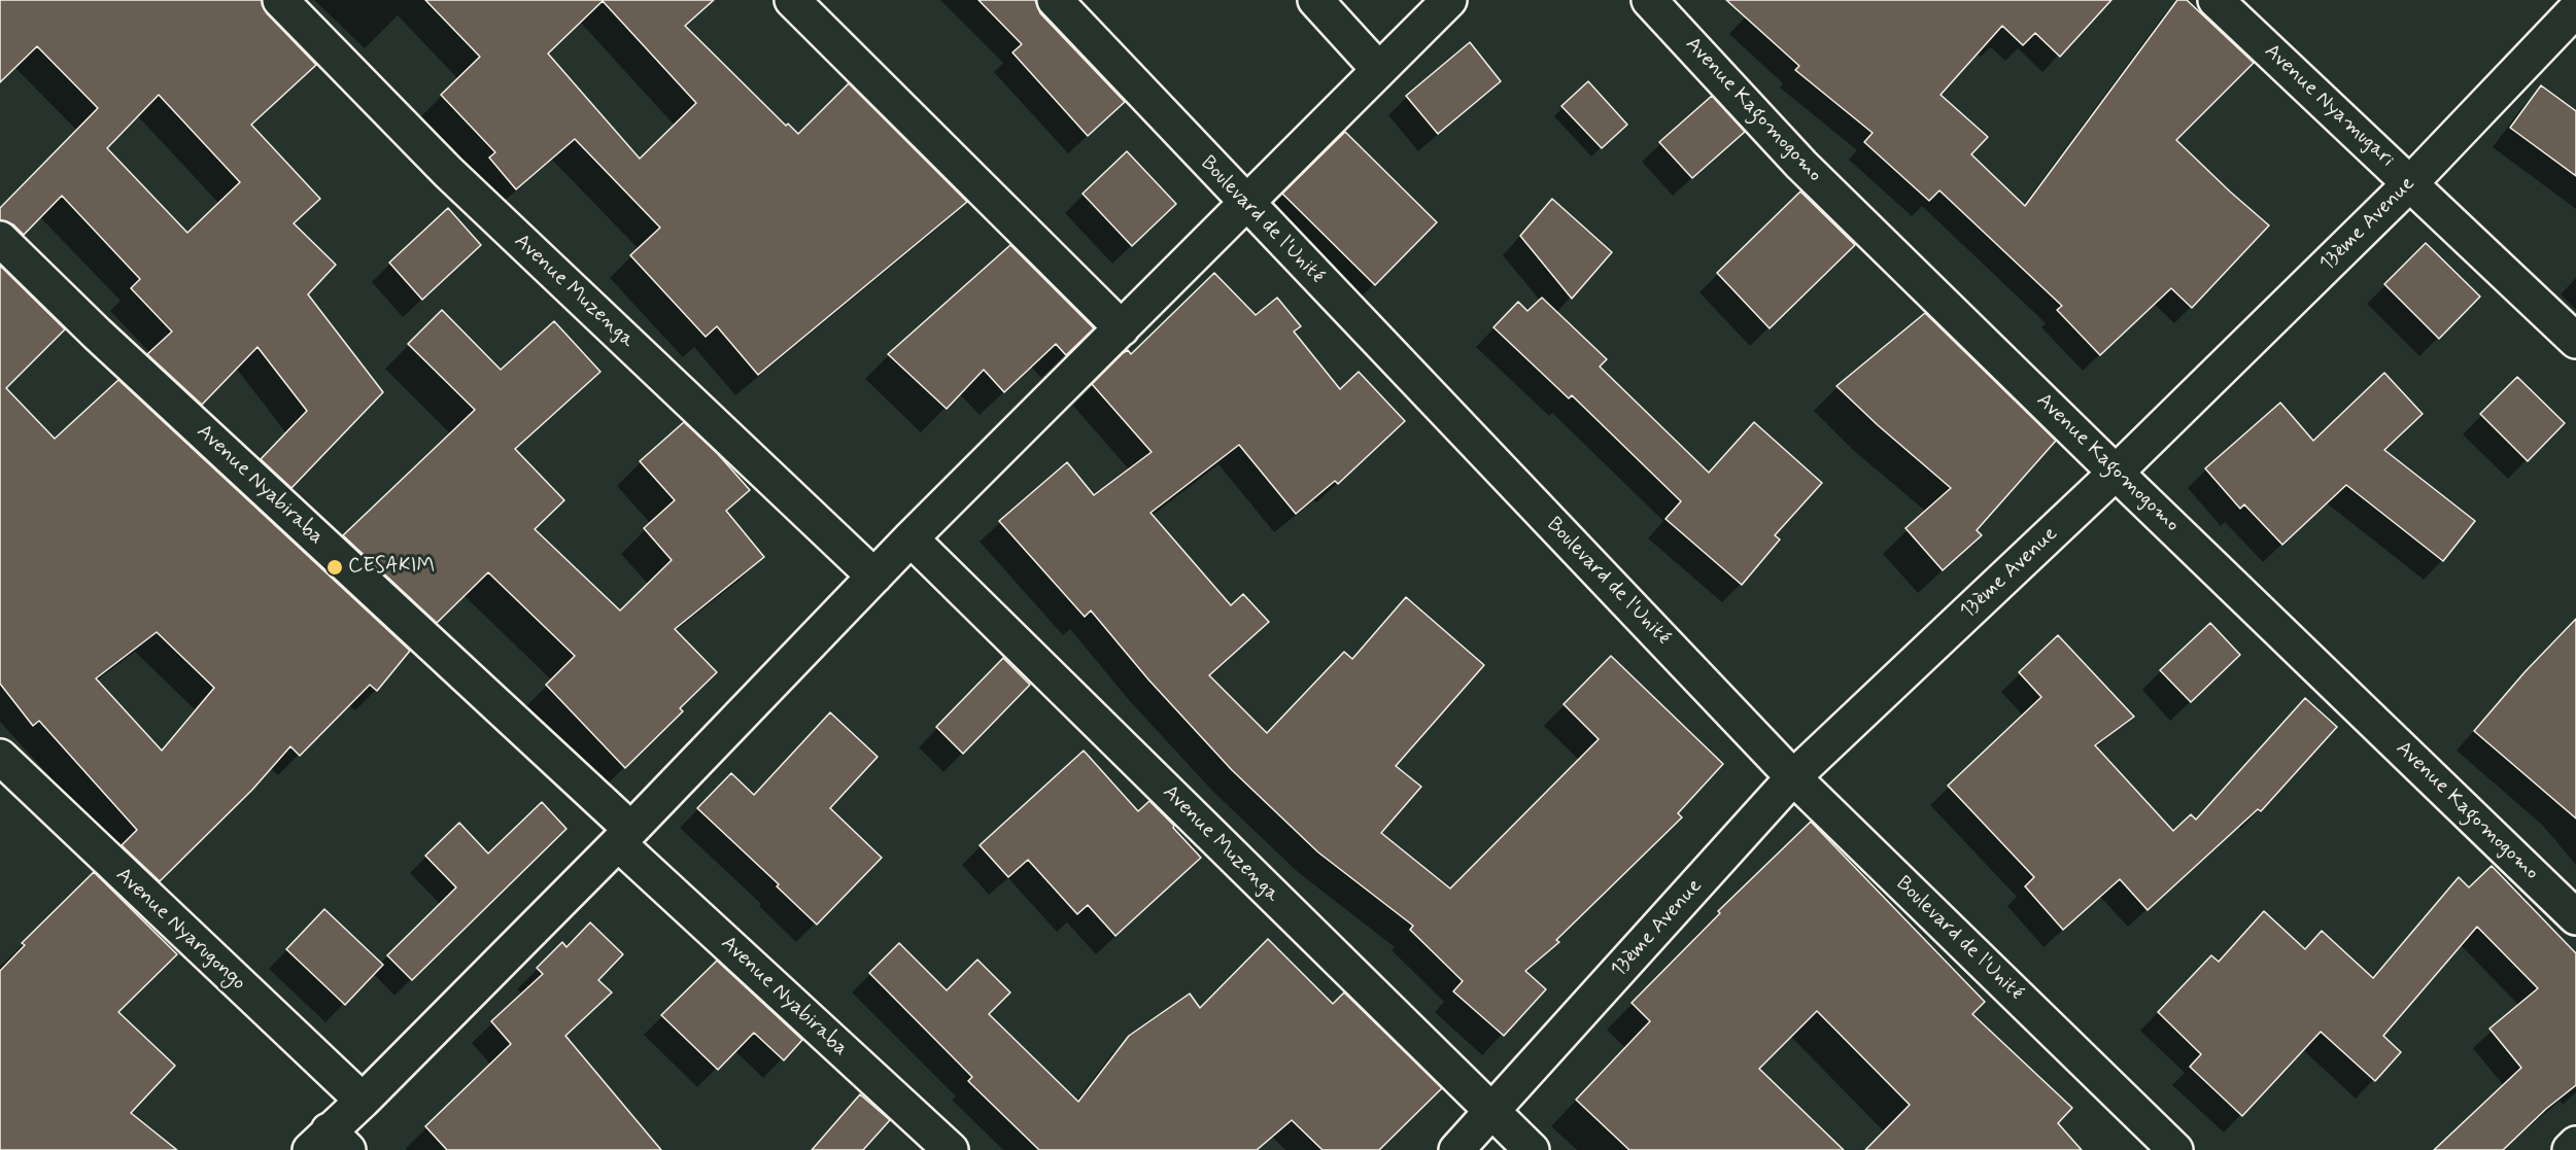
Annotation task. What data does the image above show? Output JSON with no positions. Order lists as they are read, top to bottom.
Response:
{
  "streets": {
    "street": [
      "Avenue Nyamugari",
      "Avenue Kagomogomo",
      "Boulevard de l'Unité",
      "13ème Avenue",
      "Avenue Muzenga",
      "Avenue Nyabiraba",
      "Avenue Nyarugongo"
    ]
  },
  "crossings": [
    ["Avenue Nyamugari", "13ème Avenue"],
    ["Avenue Kagomogomo", "13ème Avenue"],
    ["Boulevard de l'Unité", "13ème Avenue"],
    ["13ème Avenue", "Avenue Muzenga"]
  ],
  "places": ["CESAKIM"]
}
